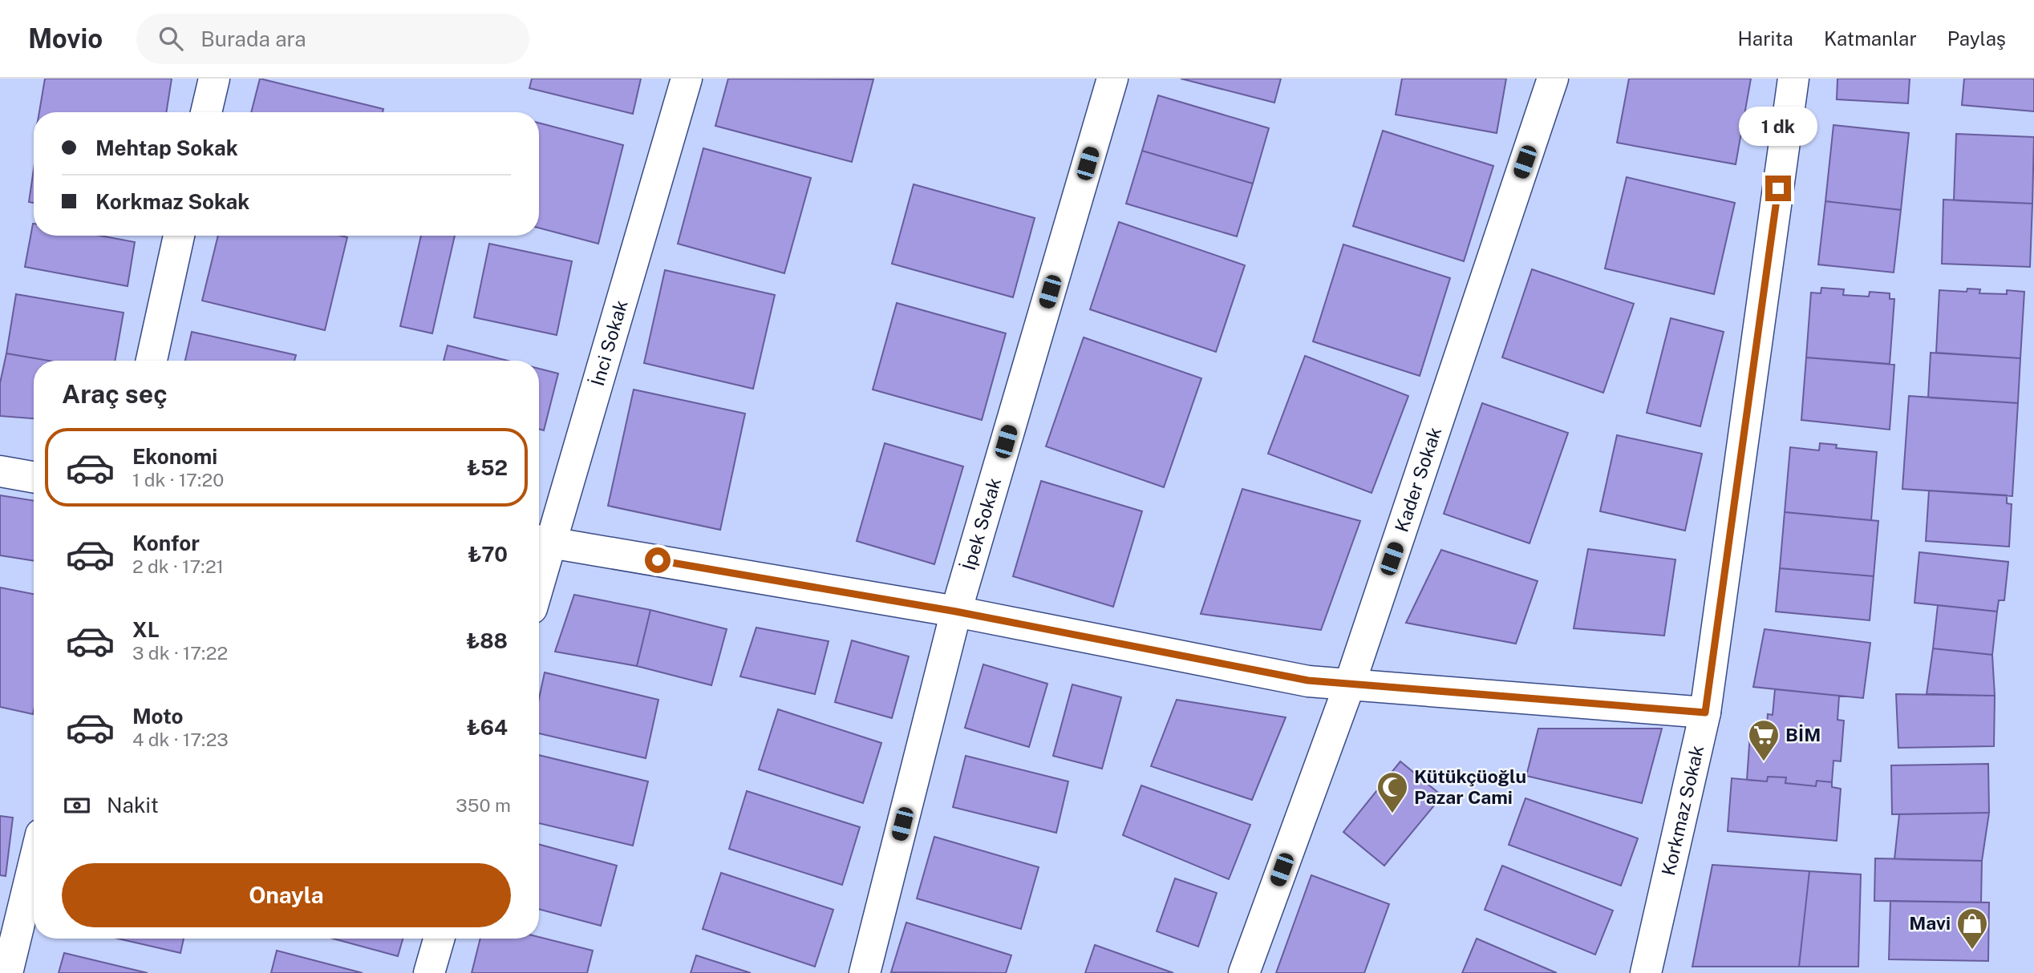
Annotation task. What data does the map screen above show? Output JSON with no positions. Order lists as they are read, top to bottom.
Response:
{
  "streets": {
    "street": [
      "İnci Sokak",
      "Kader Sokak",
      "İpek Sokak",
      "Korkmaz Sokak"
    ]
  },
  "places": {
    "supermarket": ["BİM"],
    "mosque": ["Kütükçüoğlu Pazar Cami"],
    "shop": ["Mavi"]
  },
  "page": {
    "header": "Movio",
    "search": "Burada ara",
    "nav": ["Harita", "Katmanlar", "Paylaş"],
    "bubble": "1 dk",
    "banner": ["Mehtap Sokak", "Korkmaz Sokak"],
    "heading": "Araç seç",
    "list": [
      {
        "name": "Ekonomi",
        "note": "1 dk · 17:20",
        "value": "₺52"
      },
      {
        "name": "Konfor",
        "note": "2 dk · 17:21",
        "value": "₺70"
      },
      {
        "name": "XL",
        "note": "3 dk · 17:22",
        "value": "₺88"
      },
      {
        "name": "Moto",
        "note": "4 dk · 17:23",
        "value": "₺64"
      }
    ],
    "pay": ["Nakit", "350 m"],
    "buttons": "Onayla"
  }
}
